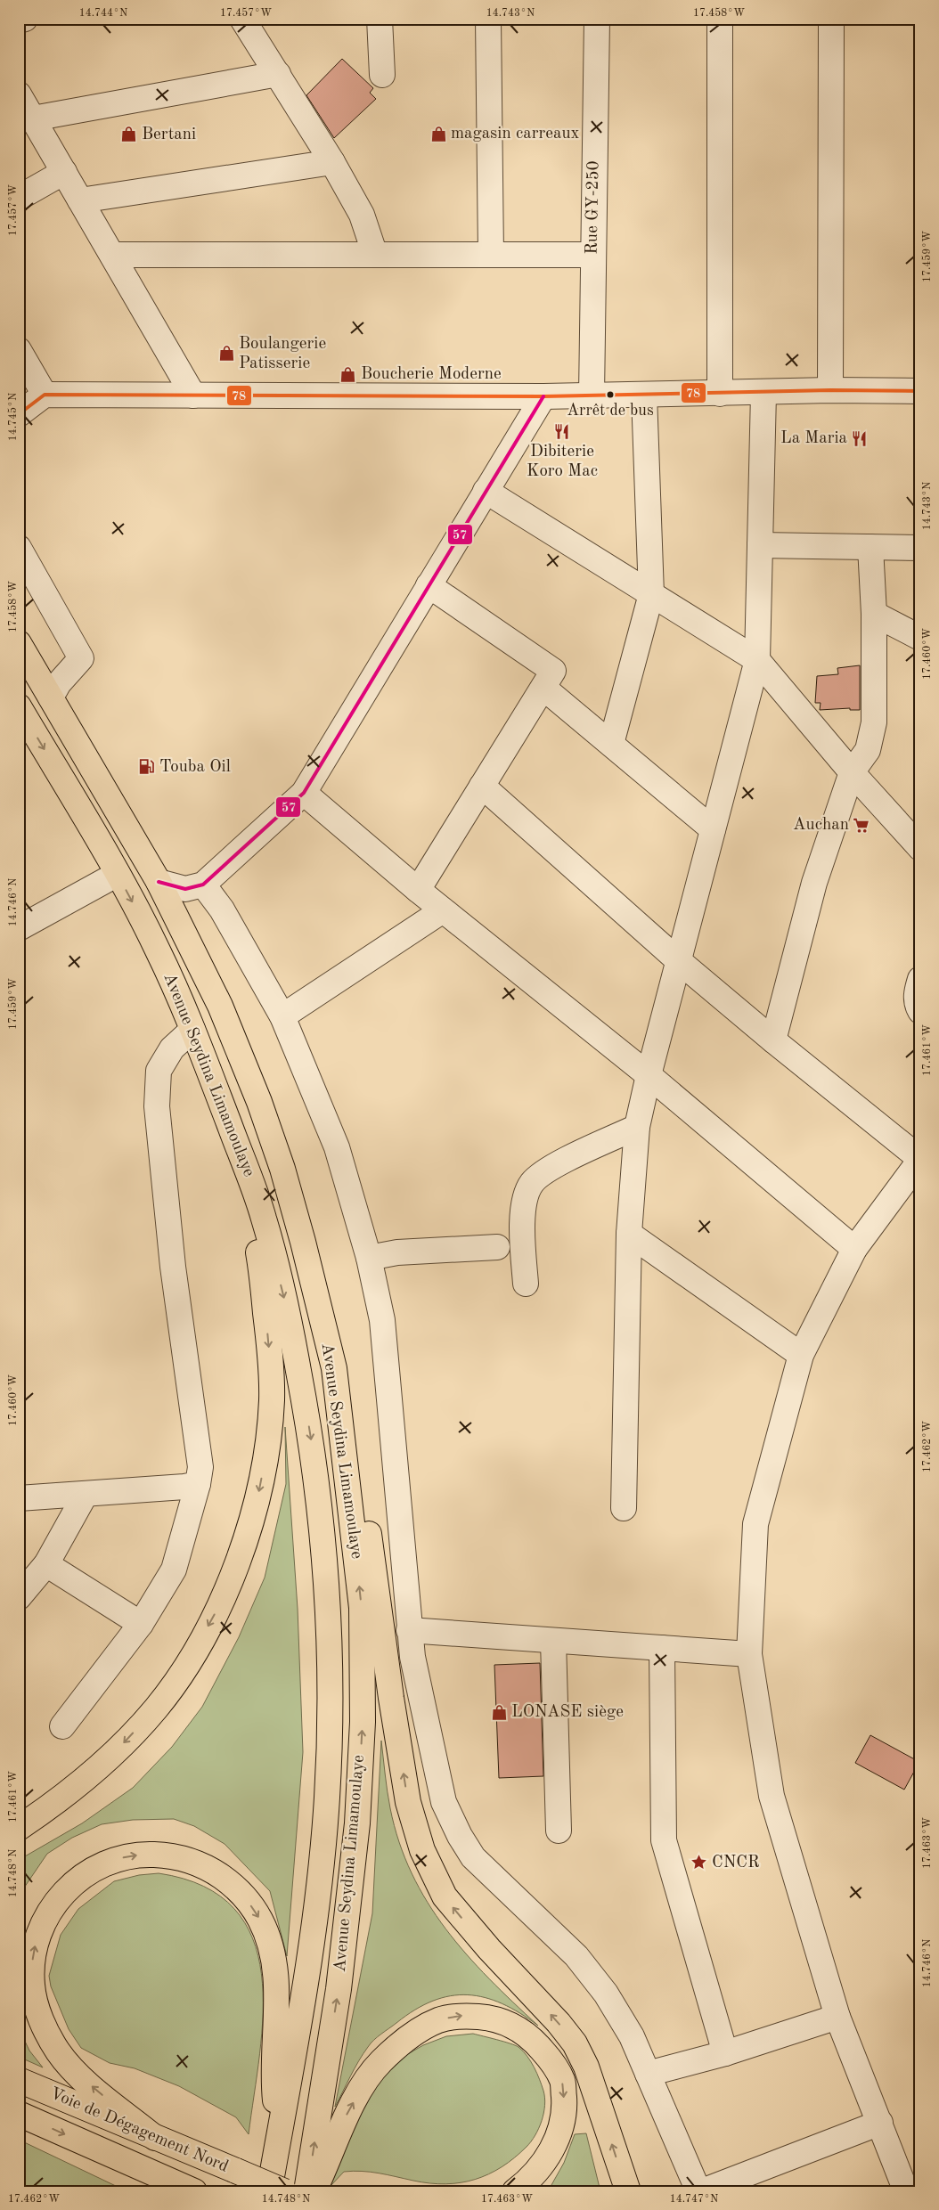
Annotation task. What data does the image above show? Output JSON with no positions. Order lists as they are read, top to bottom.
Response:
{
  "streets": {
    "highway": ["Avenue Seydina Limamoulaye", "Voie de Dégagement Nord"],
    "street": ["Rue GY-250"]
  },
  "places": {
    "shop": [
      "magasin carreaux",
      "Bertani",
      "Boulangerie Patisserie",
      "Boucherie Moderne",
      "LONASE siège"
    ],
    "other": ["Arrêt de bus"],
    "restaurant": ["Dibiterie Koro Mac", "La Maria"],
    "fuel station": ["Touba Oil"],
    "supermarket": ["Auchan"],
    "place": ["CNCR"]
  },
  "lines": ["transit line 78", "transit line 57"],
  "coordinates": [
    "14.744°N",
    "17.457°W",
    "14.743°N",
    "17.458°W",
    "17.459°W",
    "14.745°N",
    "17.460°W",
    "14.746°N",
    "17.461°W",
    "17.462°W",
    "17.463°W",
    "14.748°N",
    "14.747°N"
  ]
}
